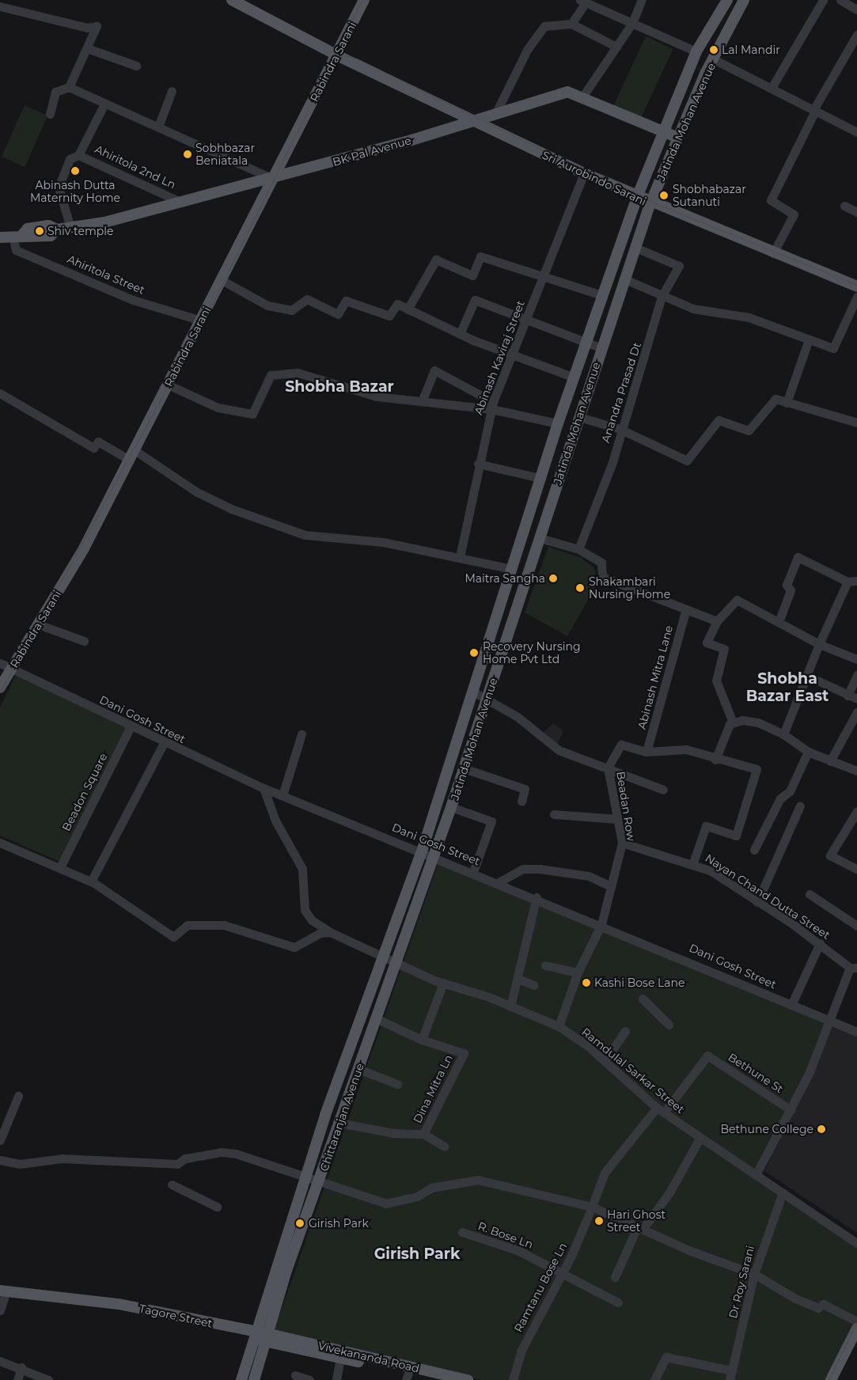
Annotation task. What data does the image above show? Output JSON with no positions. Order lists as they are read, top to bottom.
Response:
{
  "streets": {
    "main road": [
      "Rabindra Sarani",
      "Jatinda Mohan Avenue",
      "BK Pal Avenue",
      "Sri Aurobindo Sarani",
      "Chittaranjan Avenue",
      "Tagore Street",
      "Vivekananda Road"
    ],
    "street": [
      "Ahiritola 2nd Ln",
      "Ahiritola Street",
      "Abinash Kaviraj Street",
      "Anandra Prasad Dt",
      "Abinash Mitra Lane",
      "Dani Gosh Street",
      "Beadon Square",
      "Beadan Row",
      "Nayan Chand Dutta Street",
      "Ramdulal Sarkar Street",
      "Bethune St",
      "Dina Mitra Ln",
      "R. Bose Ln",
      "Dr Roy Sarani",
      "Ramtanu Bose Ln"
    ]
  },
  "crossings": [
    ["Rabindra Sarani", "BK Pal Avenue"],
    ["Rabindra Sarani", "Sri Aurobindo Sarani"],
    ["Rabindra Sarani", "Ahiritola Street"],
    ["Rabindra Sarani", "Dani Gosh Street"],
    ["Jatinda Mohan Avenue", "BK Pal Avenue"],
    ["Jatinda Mohan Avenue", "Sri Aurobindo Sarani"],
    ["Jatinda Mohan Avenue", "Anandra Prasad Dt"],
    ["Jatinda Mohan Avenue", "Dani Gosh Street"],
    ["Jatinda Mohan Avenue", "Chittaranjan Avenue"],
    ["BK Pal Avenue", "Ahiritola 2nd Ln"],
    ["BK Pal Avenue", "Sri Aurobindo Sarani"],
    ["BK Pal Avenue", "Ahiritola Street"],
    ["Sri Aurobindo Sarani", "Abinash Kaviraj Street"],
    ["Abinash Mitra Lane", "Beadan Row"],
    ["Dani Gosh Street", "Beadon Square"],
    ["Dani Gosh Street", "Beadan Row"],
    ["Dani Gosh Street", "Ramdulal Sarkar Street"],
    ["Dani Gosh Street", "Chittaranjan Avenue"],
    ["Beadan Row", "Nayan Chand Dutta Street"],
    ["Beadan Row", "Ramdulal Sarkar Street"],
    ["Ramdulal Sarkar Street", "Chittaranjan Avenue"],
    ["Ramdulal Sarkar Street", "Dr Roy Sarani"],
    ["Ramdulal Sarkar Street", "Ramtanu Bose Ln"],
    ["Bethune St", "Ramtanu Bose Ln"],
    ["Chittaranjan Avenue", "Tagore Street"],
    ["Chittaranjan Avenue", "Vivekananda Road"],
    ["R. Bose Ln", "Ramtanu Bose Ln"],
    ["Tagore Street", "Vivekananda Road"]
  ],
  "districts": ["Shobha Bazar", "Shobha Bazar East", "Girish Park"],
  "places": [
    "Lal Mandir",
    "Sobhbazar Beniatala",
    "Abinash Dutta Maternity Home",
    "Shobhabazar Sutanuti",
    "Shiv temple",
    "Maitra Sangha",
    "Shakambari Nursing Home",
    "Recovery Nursing Home Pvt Ltd",
    "Kashi Bose Lane",
    "Bethune College",
    "Hari Ghost Street",
    "Girish Park"
  ]
}
